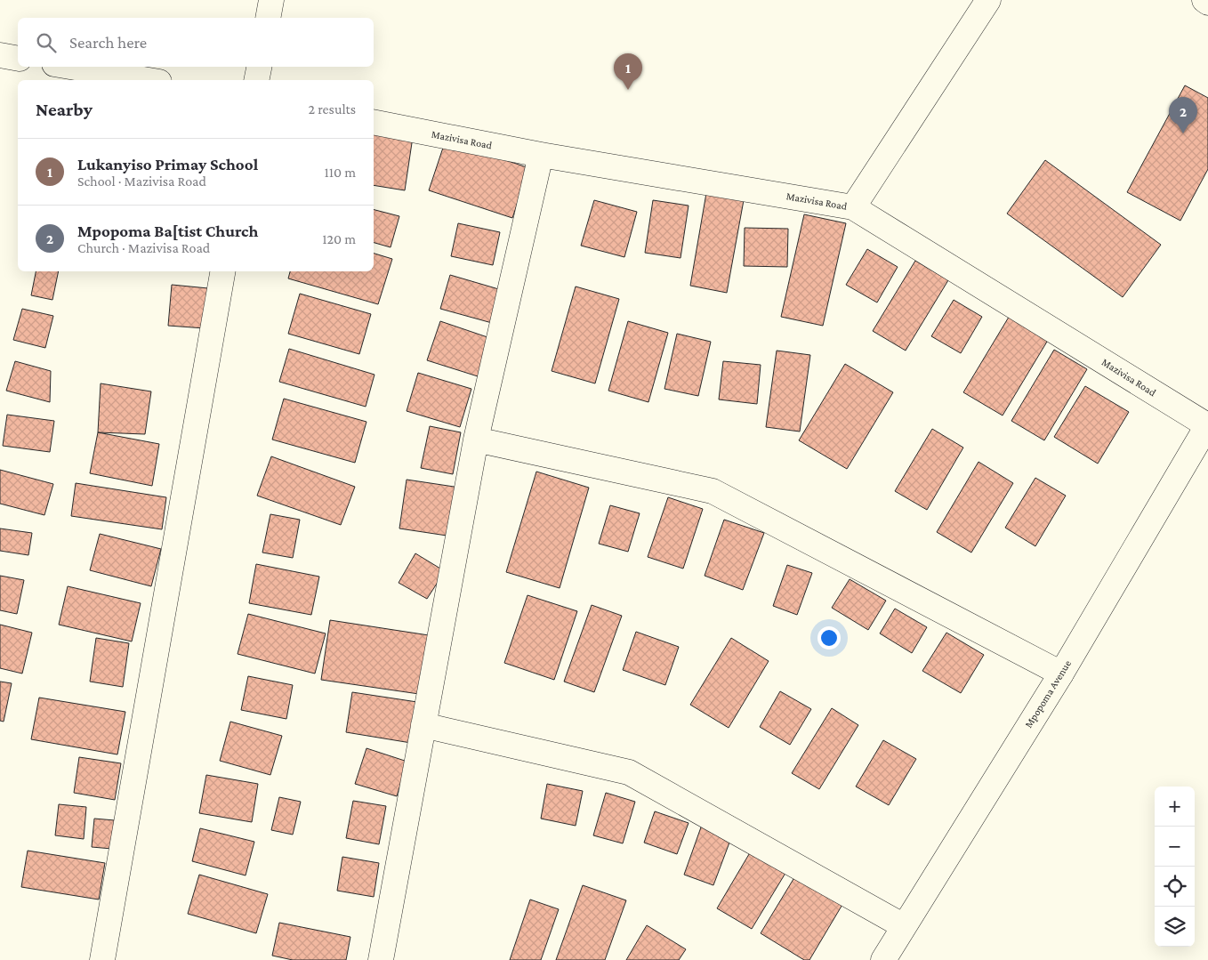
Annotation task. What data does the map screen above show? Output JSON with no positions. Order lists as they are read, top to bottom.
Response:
{
  "streets": {
    "street": ["Mazivisa Road", "Mpopoma Avenue"]
  },
  "crossings": [
    ["Mazivisa Road", "Mpopoma Avenue"]
  ],
  "page": {
    "search": "Search here",
    "pins": ["1", "2"],
    "heading": ["Nearby", "2 results"],
    "list": [
      {
        "mark": "1",
        "name": "Lukanyiso Primay School",
        "note": "School · Mazivisa Road",
        "value": "110 m"
      },
      {
        "mark": "2",
        "name": "Mpopoma Ba[tist Church",
        "note": "Church · Mazivisa Road",
        "value": "120 m"
      }
    ],
    "map_buttons": ["+", "−"]
  }
}
